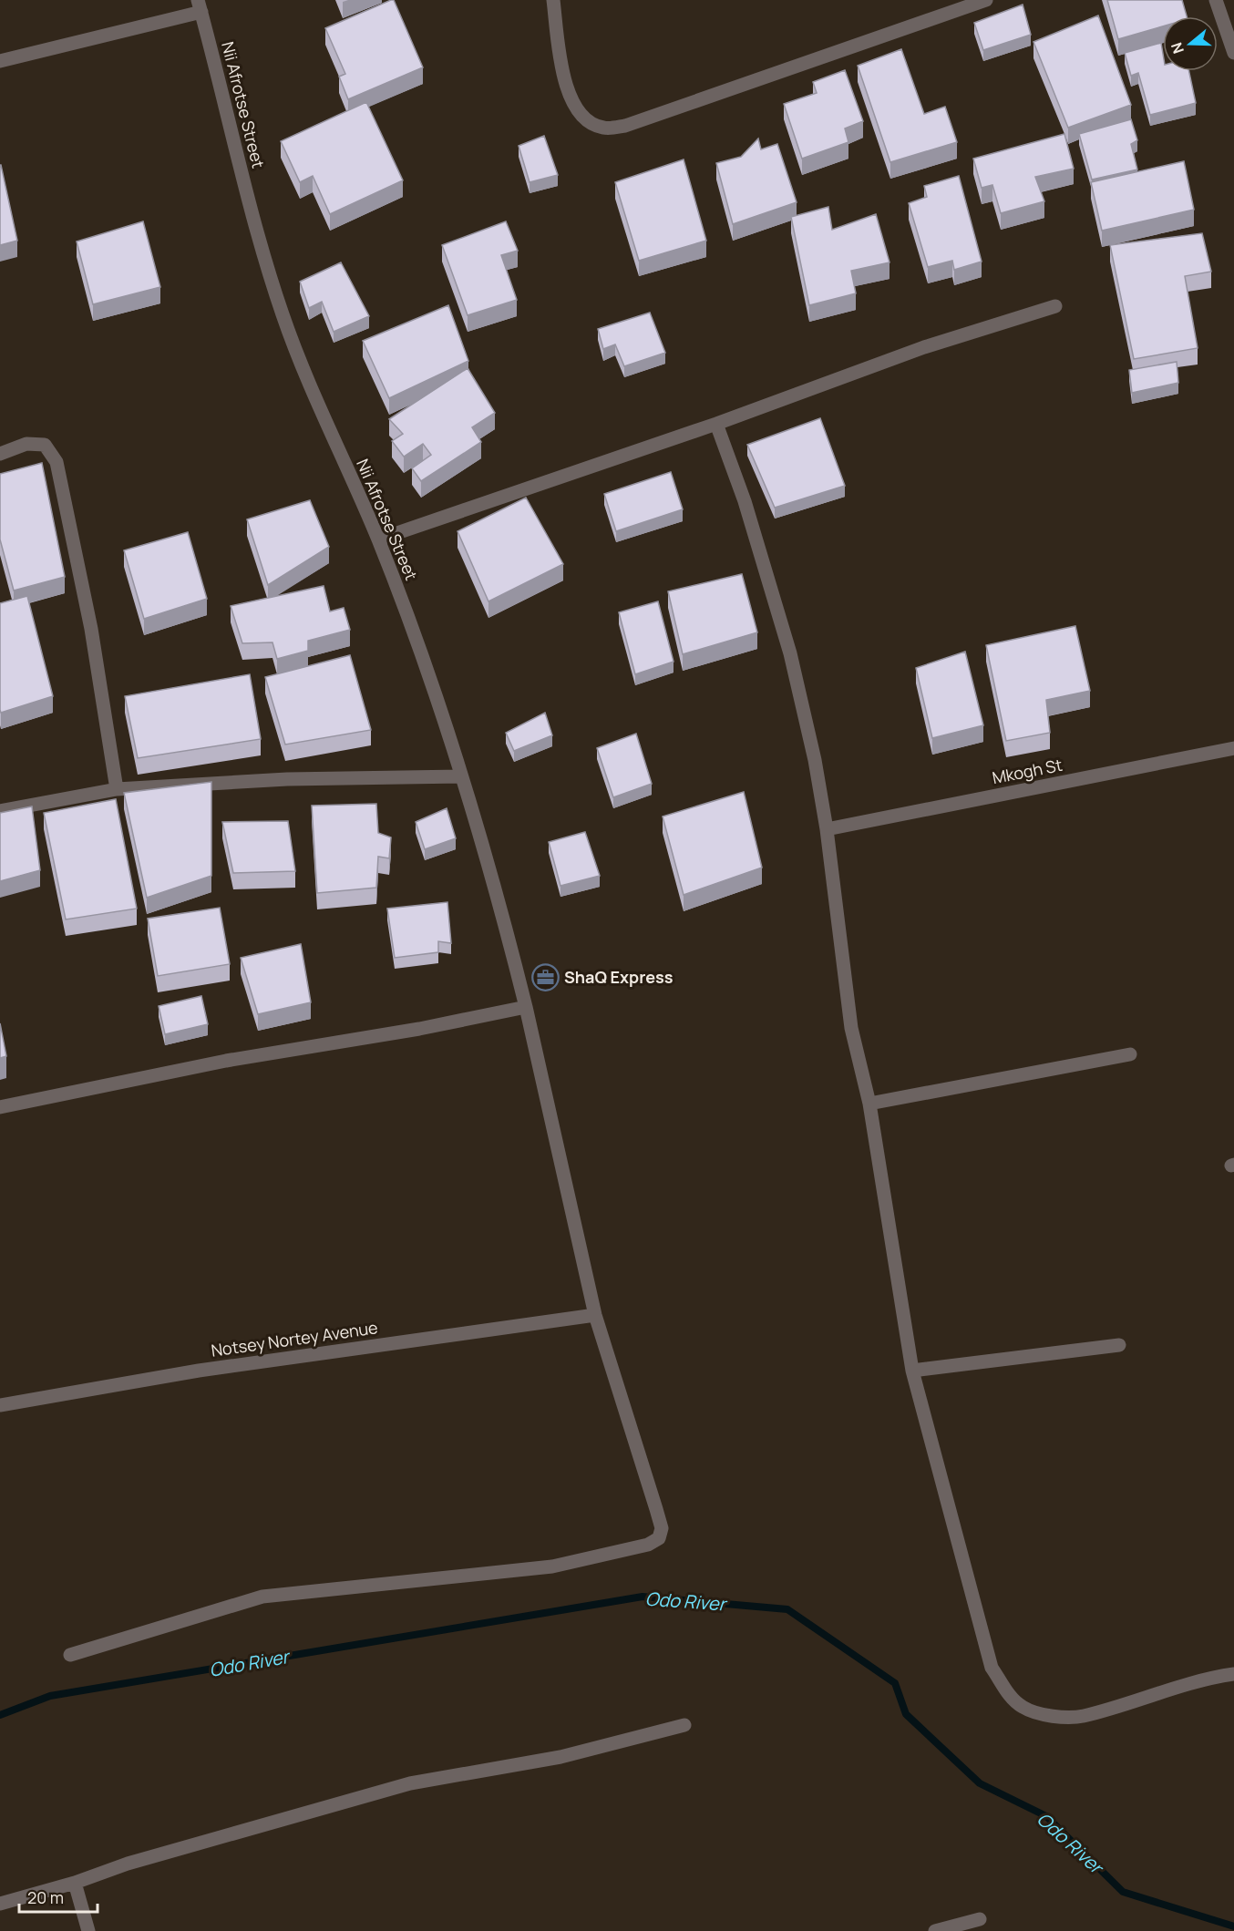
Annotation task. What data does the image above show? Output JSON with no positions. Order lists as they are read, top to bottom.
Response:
{
  "streets": {
    "street": ["Nii Afrotse Street", "Mkogh St", "Notsey Nortey Avenue"]
  },
  "crossings": [
    ["Nii Afrotse Street", "Notsey Nortey Avenue"]
  ],
  "water": ["Odo River"],
  "places": {
    "office": ["ShaQ Express"]
  },
  "scale_bar": "20 m",
  "north": "left"
}
